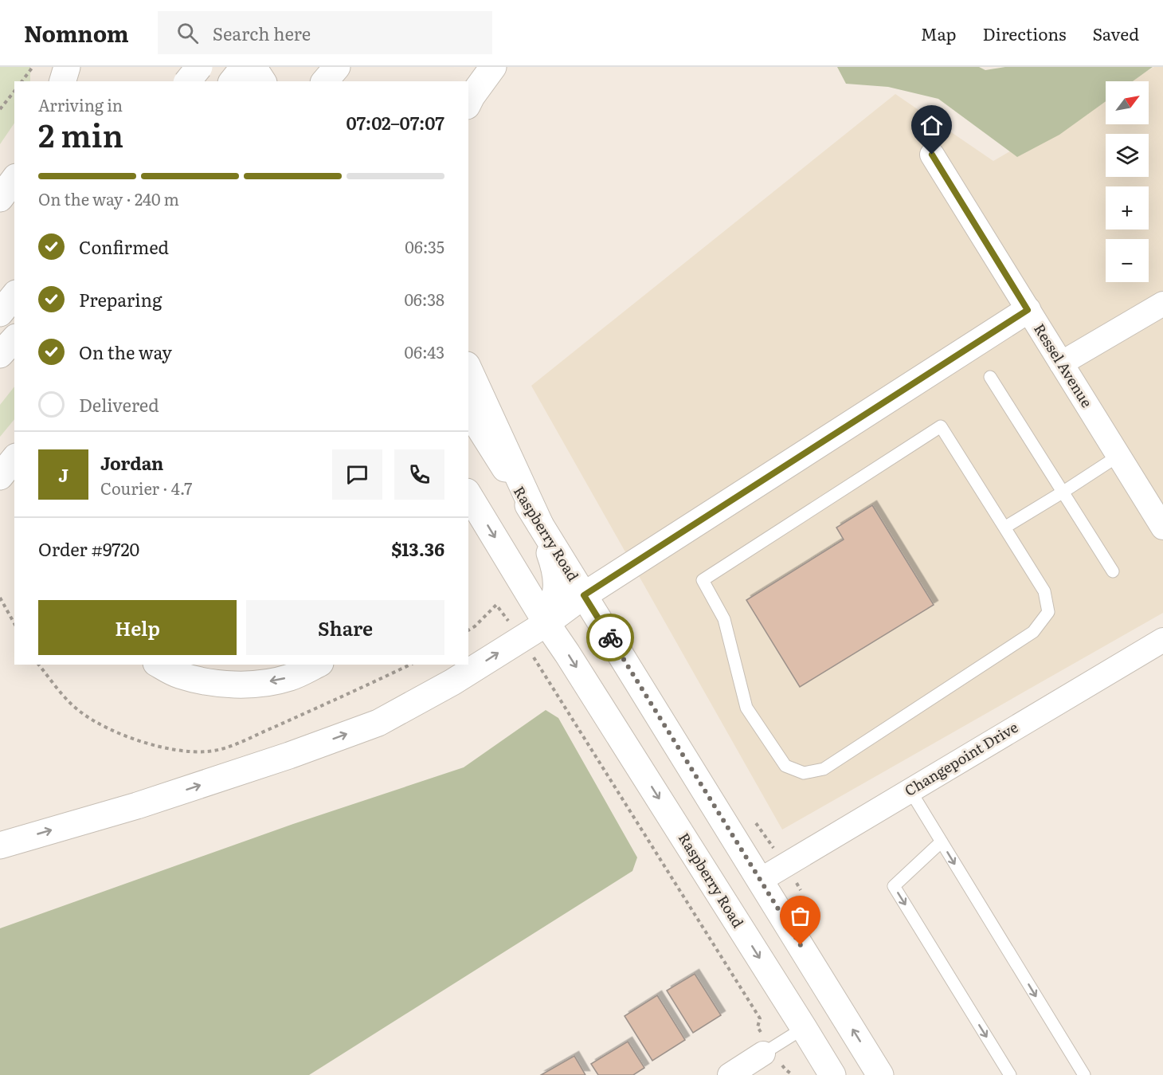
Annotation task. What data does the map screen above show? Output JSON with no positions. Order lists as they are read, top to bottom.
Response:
{
  "streets": {
    "main road": ["Raspberry Road"],
    "street": ["Ressel Avenue", "Changepoint Drive"]
  },
  "crossings": [
    ["Raspberry Road", "Changepoint Drive"]
  ],
  "north": "top right",
  "page": {
    "header": "Nomnom",
    "search": "Search here",
    "nav": ["Map", "Directions", "Saved"],
    "map_buttons": ["+", "−"],
    "heading": ["2 min", "Arriving in", "07:02–07:07"],
    "panel": [
      "Jordan",
      "Courier · 4.7",
      "Order #9720",
      "$13.36"
    ],
    "bar": "On the way · 240 m",
    "list": [
      ["Confirmed", "06:35"],
      ["Preparing", "06:38"],
      ["On the way", "06:43"],
      "Delivered"
    ],
    "round": "J",
    "buttons": ["Help", "Share"]
  }
}
